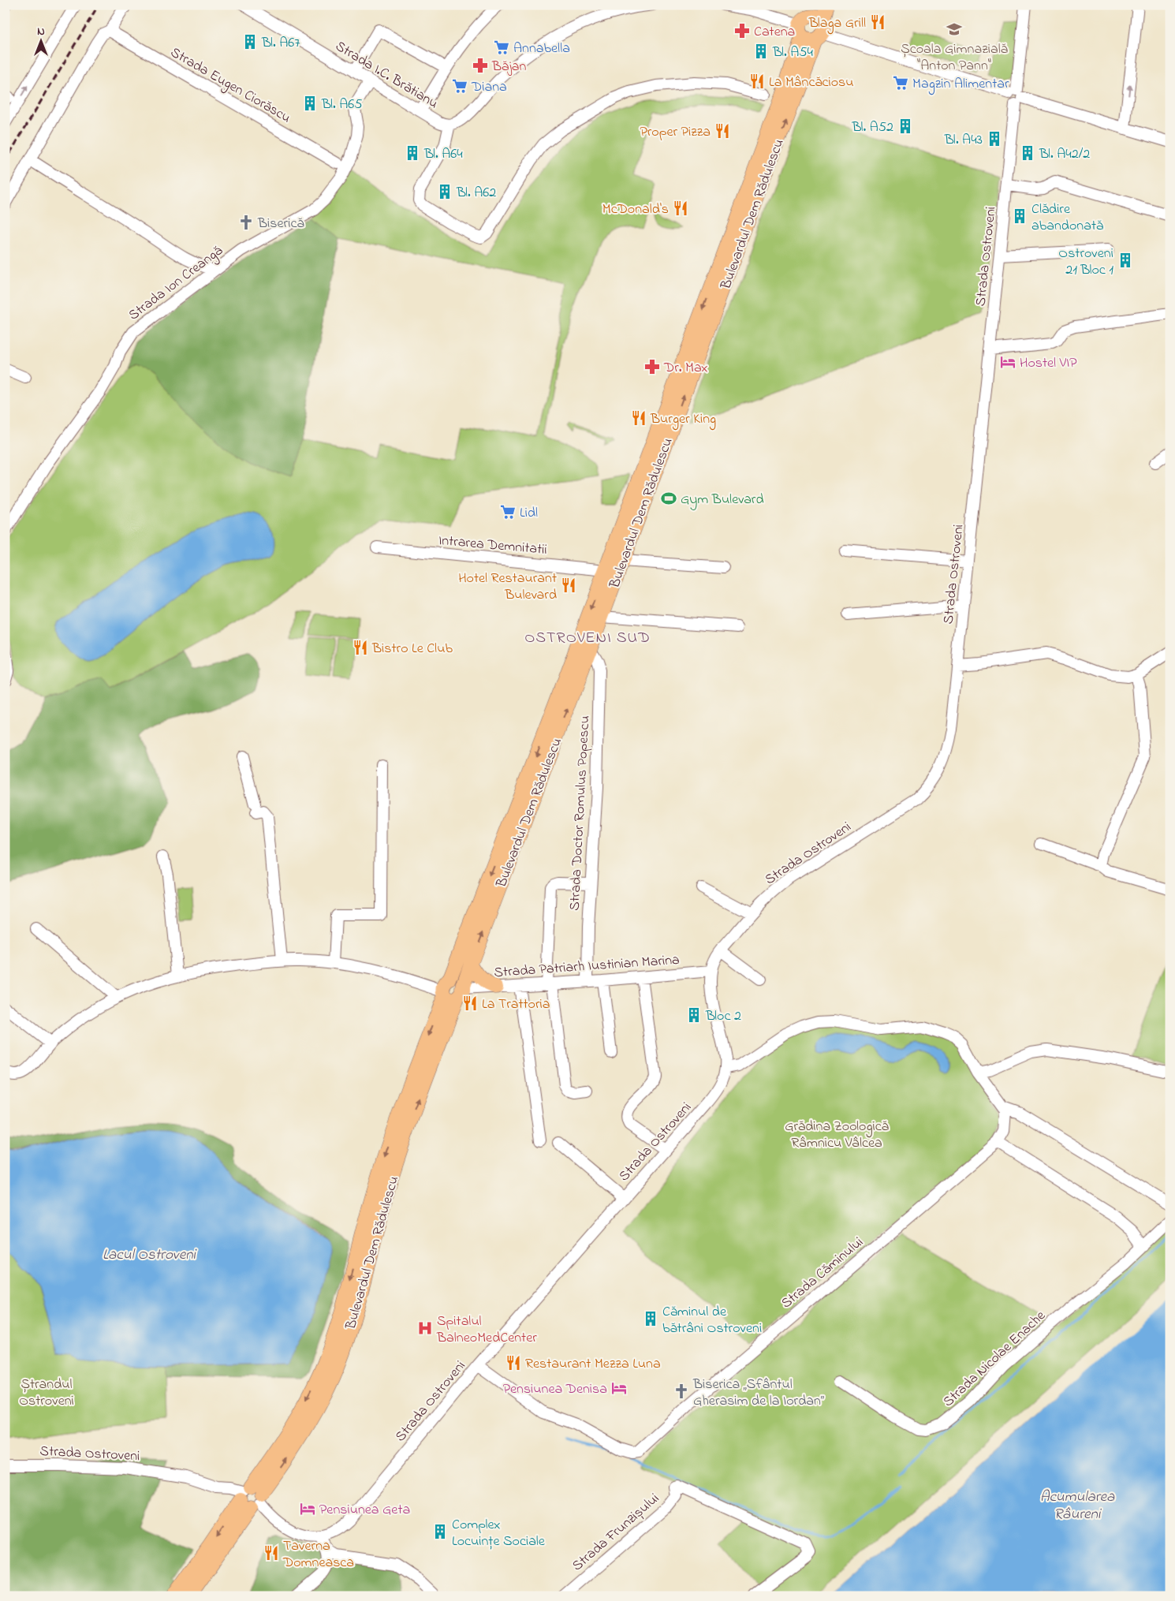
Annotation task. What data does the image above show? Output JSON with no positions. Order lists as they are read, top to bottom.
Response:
{
  "streets": {
    "main road": ["Bulevardul Dem Rădulescu"],
    "street": [
      "Strada I.C. Brătianu",
      "Strada Eugen Ciorăscu",
      "Strada Ostroveni",
      "Strada Ion Creangă",
      "Intrarea Demnitatii",
      "Strada Doctor Romulus Popescu",
      "Strada Patriarh Iustinian Marina",
      "Strada Căminului",
      "Strada Nicolae Enache",
      "Strada Frunzișului"
    ]
  },
  "crossings": [
    ["Strada I.C. Brătianu", "Strada Ion Creangă"],
    ["Bulevardul Dem Rădulescu", "Strada Ostroveni"],
    ["Bulevardul Dem Rădulescu", "Intrarea Demnitatii"],
    ["Bulevardul Dem Rădulescu", "Strada Doctor Romulus Popescu"],
    ["Bulevardul Dem Rădulescu", "Strada Patriarh Iustinian Marina"],
    ["Strada Ostroveni", "Strada Patriarh Iustinian Marina"],
    ["Strada Ostroveni", "Strada Căminului"],
    ["Strada Doctor Romulus Popescu", "Strada Patriarh Iustinian Marina"]
  ],
  "districts": ["OSTROVENI SUD"],
  "water": ["Lacul Ostroveni", "Acumularea Râureni"],
  "parks": ["Grădina Zoologică Râmnicu Vâlcea", "Ștrandul Ostroveni"],
  "places": {
    "restaurant": [
      "Blaga Grill",
      "La Mâncăciosu",
      "Proper Pizza",
      "McDonald's",
      "Burger King",
      "Hotel Restaurant Bulevard",
      "Bistro Le Club",
      "La Trattoria",
      "Restaurant Mezza Luna",
      "Taverna Domneasca"
    ],
    "school or university": ["Școala Gimnazială \"Anton Pann\""],
    "pharmacy": ["Catena", "Băjan", "Dr. Max"],
    "building": [
      "Bl. A67",
      "Bl. A54",
      "Bl. A65",
      "Bl. A52",
      "Bl. A43",
      "Bl. A64",
      "Bl. A42/2",
      "Bl. A62",
      "Clădire abandonată",
      "Ostroveni 21 Bloc 1",
      "Bloc 2",
      "Căminul de bătrâni Ostroveni",
      "Complex Locuințe Sociale"
    ],
    "supermarket": [
      "Annabella",
      "Magzin Alimentar",
      "Diana",
      "Lidl"
    ],
    "church": ["Biserică", "Biserica „Sfântul Gherasim de la Iordan”"],
    "hotel": ["Hostel VIP", "Pensiunea Denisa", "Pensiunea Geta"],
    "sports": ["Gym Bulevard"],
    "hospital": ["Spitalul BalneoMedCenter"]
  },
  "north": "top"
}
